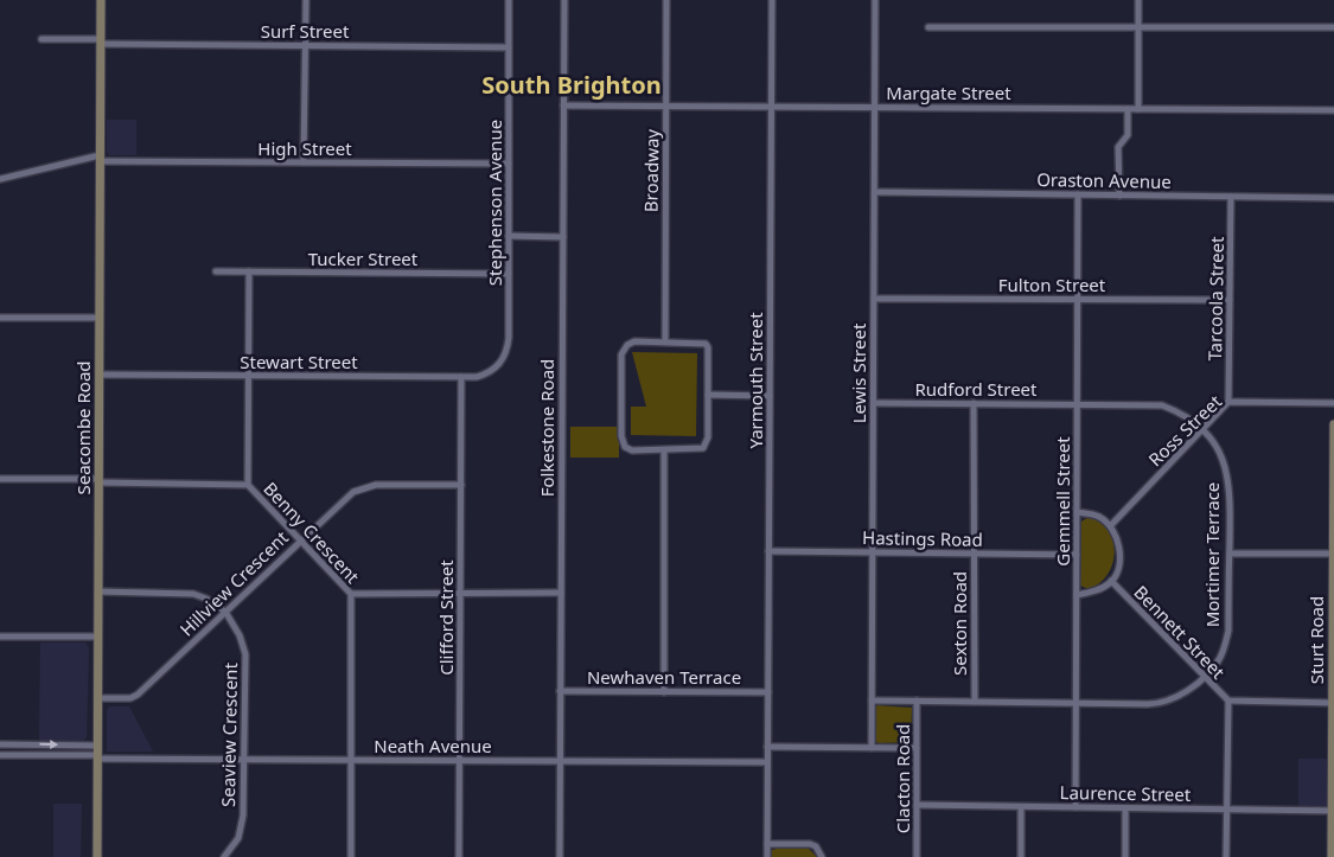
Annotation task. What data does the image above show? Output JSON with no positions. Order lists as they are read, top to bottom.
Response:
{
  "streets": {
    "main road": ["Seacombe Road", "Sturt Road"],
    "street": [
      "Surf Street",
      "Margate Street",
      "High Street",
      "Broadway",
      "Oraston Avenue",
      "Stephenson Avenue",
      "Tucker Street",
      "Fulton Street",
      "Tarcoola Street",
      "Stewart Street",
      "Lewis Street",
      "Yarmouth Street",
      "Rudford Street",
      "Folkestone Road",
      "Ross Street",
      "Gemmell Street",
      "Benny Crescent",
      "Hastings Road",
      "Mortimer Terrace",
      "Hillview Crescent",
      "Clifford Street",
      "Sexton Road",
      "Bennett Street",
      "Newhaven Terrace",
      "Seaview Crescent",
      "Neath Avenue",
      "Clacton Road",
      "Laurence Street"
    ]
  },
  "crossings": [
    ["Surf Street", "Stephenson Avenue"],
    ["Surf Street", "Seacombe Road"],
    ["Margate Street", "Broadway"],
    ["Margate Street", "Lewis Street"],
    ["Margate Street", "Yarmouth Street"],
    ["Margate Street", "Folkestone Road"],
    ["High Street", "Stephenson Avenue"],
    ["High Street", "Seacombe Road"],
    ["Oraston Avenue", "Tarcoola Street"],
    ["Oraston Avenue", "Lewis Street"],
    ["Oraston Avenue", "Gemmell Street"],
    ["Stephenson Avenue", "Tucker Street"],
    ["Stephenson Avenue", "Stewart Street"],
    ["Fulton Street", "Tarcoola Street"],
    ["Fulton Street", "Lewis Street"],
    ["Fulton Street", "Gemmell Street"],
    ["Tarcoola Street", "Ross Street"],
    ["Stewart Street", "Seacombe Road"],
    ["Stewart Street", "Clifford Street"],
    ["Lewis Street", "Rudford Street"],
    ["Lewis Street", "Hastings Road"],
    ["Lewis Street", "Mortimer Terrace"],
    ["Yarmouth Street", "Hastings Road"],
    ["Yarmouth Street", "Newhaven Terrace"],
    ["Yarmouth Street", "Neath Avenue"],
    ["Rudford Street", "Gemmell Street"],
    ["Rudford Street", "Mortimer Terrace"],
    ["Rudford Street", "Sexton Road"],
    ["Seacombe Road", "Benny Crescent"],
    ["Seacombe Road", "Hillview Crescent"],
    ["Seacombe Road", "Neath Avenue"],
    ["Folkestone Road", "Newhaven Terrace"],
    ["Folkestone Road", "Neath Avenue"],
    ["Ross Street", "Mortimer Terrace"],
    ["Gemmell Street", "Hastings Road"],
    ["Gemmell Street", "Mortimer Terrace"],
    ["Gemmell Street", "Laurence Street"],
    ["Benny Crescent", "Hillview Crescent"],
    ["Benny Crescent", "Neath Avenue"],
    ["Hastings Road", "Sexton Road"],
    ["Mortimer Terrace", "Sexton Road"],
    ["Mortimer Terrace", "Bennett Street"],
    ["Mortimer Terrace", "Clacton Road"],
    ["Hillview Crescent", "Clifford Street"],
    ["Hillview Crescent", "Seaview Crescent"],
    ["Clifford Street", "Neath Avenue"],
    ["Bennett Street", "Sturt Road"],
    ["Sturt Road", "Laurence Street"],
    ["Seaview Crescent", "Neath Avenue"],
    ["Clacton Road", "Laurence Street"]
  ],
  "districts": ["South Brighton"]
}
